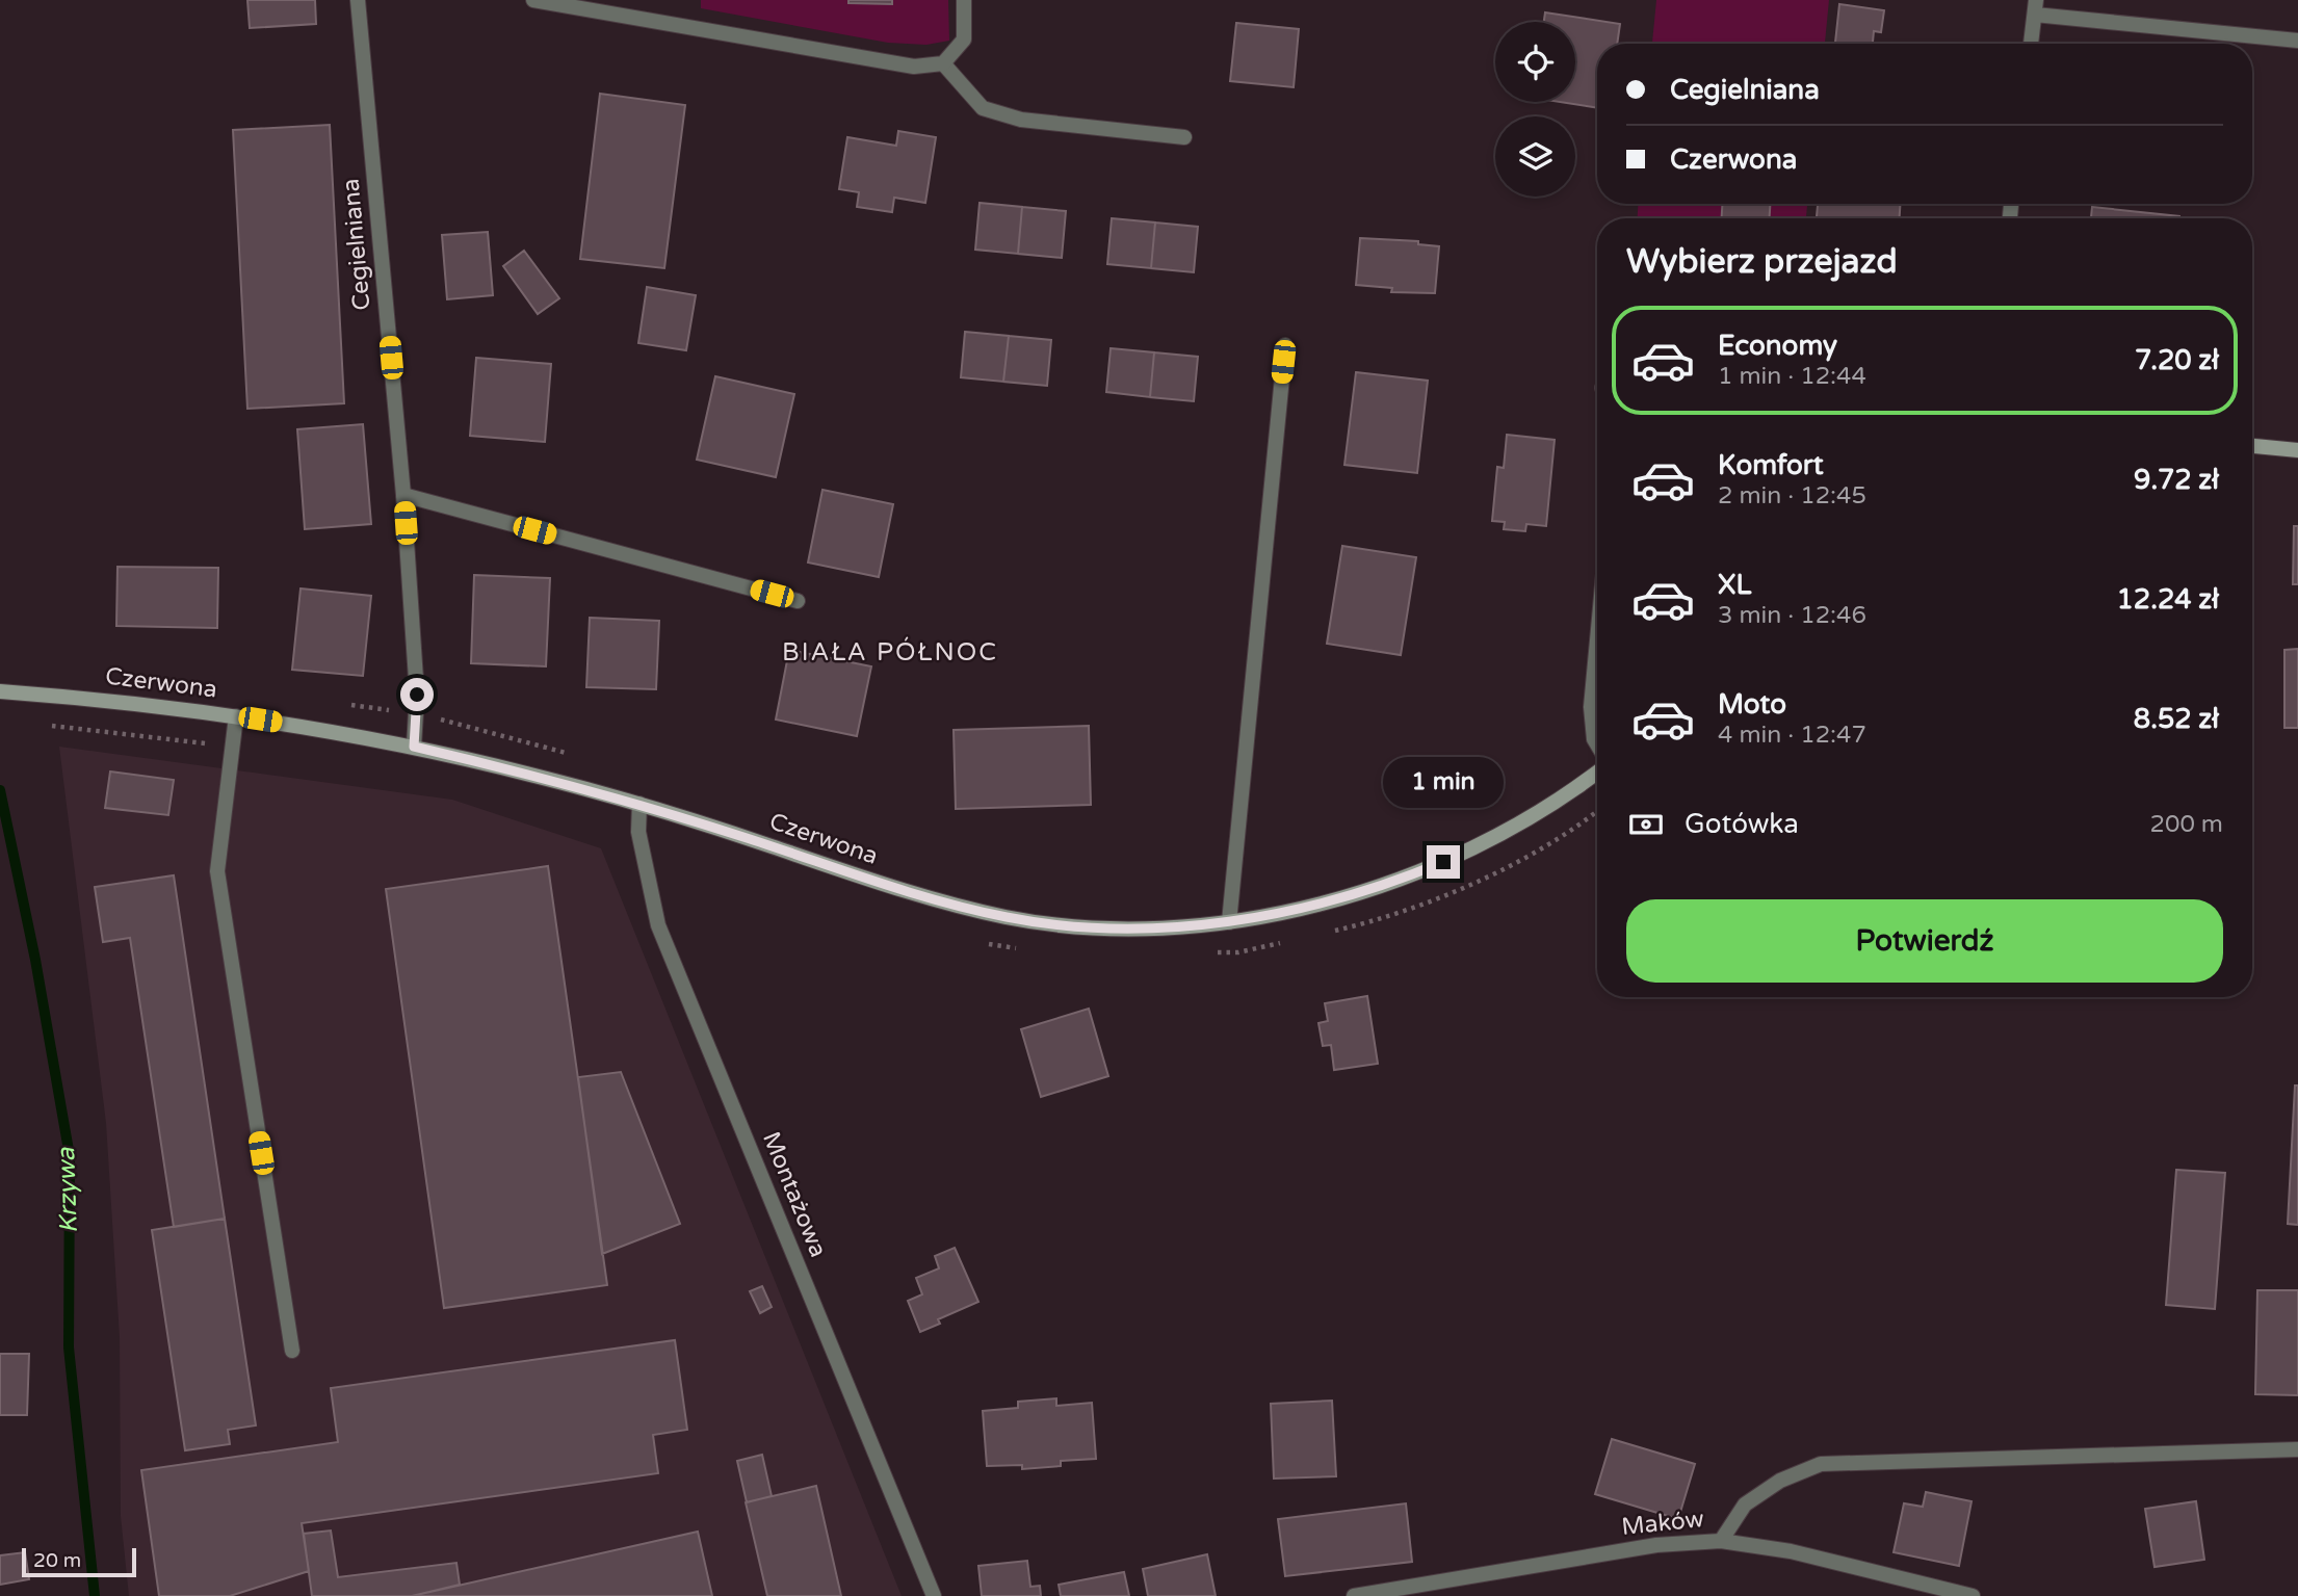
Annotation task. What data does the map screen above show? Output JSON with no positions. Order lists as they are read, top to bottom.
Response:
{
  "streets": {
    "street": [
      "Cegielniana",
      "Czerwona",
      "Montażowa",
      "Maków"
    ]
  },
  "crossings": [
    ["Cegielniana", "Czerwona"],
    ["Czerwona", "Montażowa"]
  ],
  "districts": ["BIAŁA PÓŁNOC"],
  "water": ["Krzywa"],
  "scale_bar": "20 m",
  "page": {
    "banner": ["Cegielniana", "Czerwona"],
    "heading": "Wybierz przejazd",
    "list": [
      {
        "name": "Economy",
        "note": "1 min · 12:44",
        "value": "7.20 zł"
      },
      {
        "name": "Komfort",
        "note": "2 min · 12:45",
        "value": "9.72 zł"
      },
      {
        "name": "XL",
        "note": "3 min · 12:46",
        "value": "12.24 zł"
      },
      {
        "name": "Moto",
        "note": "4 min · 12:47",
        "value": "8.52 zł"
      }
    ],
    "bubble": "1 min",
    "pay": ["Gotówka", "200 m"],
    "buttons": "Potwierdź",
    "scale": "20 m"
  }
}
